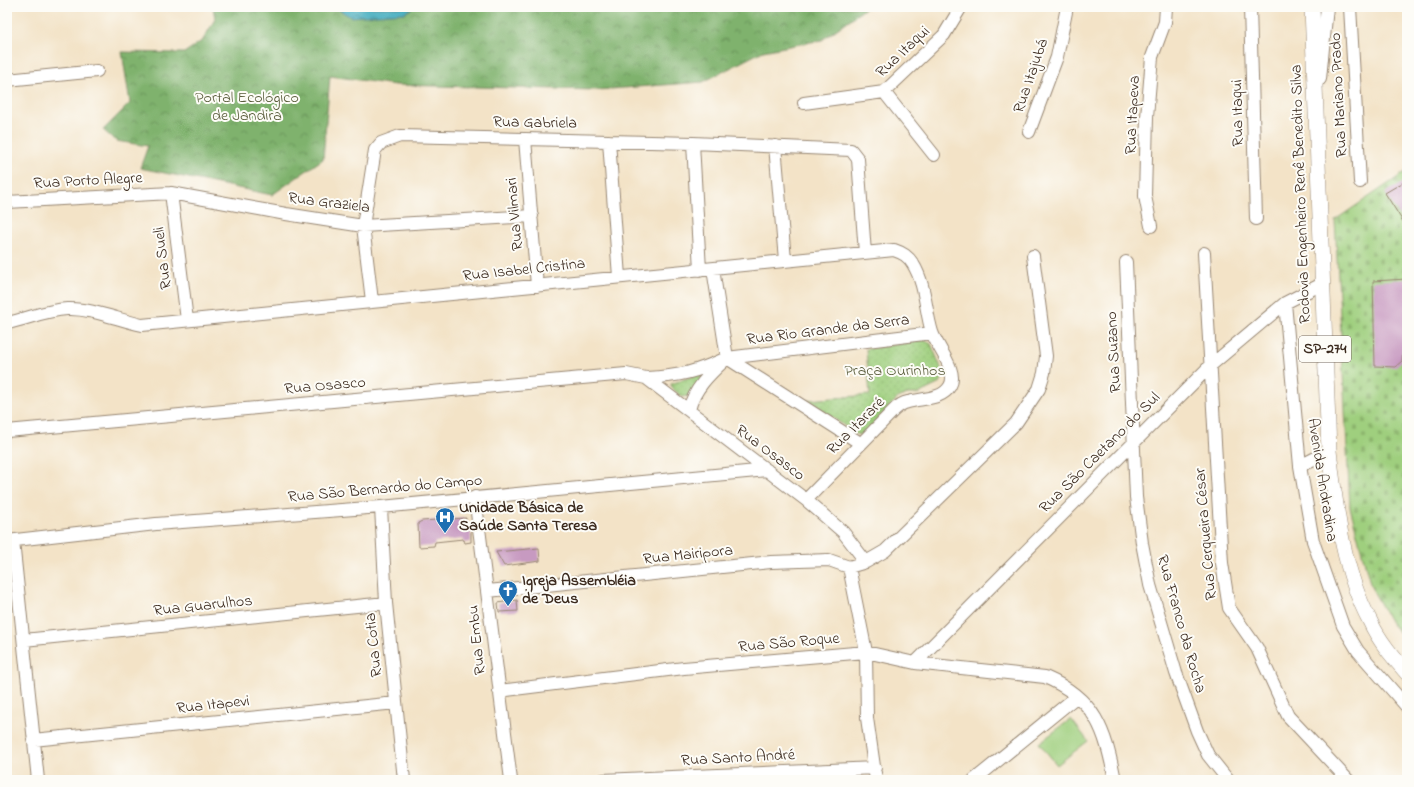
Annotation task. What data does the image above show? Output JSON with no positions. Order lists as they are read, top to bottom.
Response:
{
  "streets": {
    "main road": ["Rodovia Engenheiro Renê Benedito Silva", "SP-274"],
    "street": [
      "Rua Itaqui",
      "Rua Itajubá",
      "Rua Mariano Prado",
      "Rua Itapeva",
      "Rua Gabriela",
      "Rua Porto Alegre",
      "Rua Graziela",
      "Rua Vilmari",
      "Rua Sueli",
      "Rua Isabel Cristina",
      "Rua Rio Grande da Serra",
      "Rua Suzano",
      "Rua Osasco",
      "Rua Itararé",
      "Rua São Caetano do Sul",
      "Avenida Andradina",
      "Rua São Bernardo do Campo",
      "Rua Cerqueira César",
      "Rua Mairipora",
      "Rua Guarulhos",
      "Rua Franco da Rocha",
      "Rua Embu",
      "Rua São Roque",
      "Rua Cotia",
      "Rua Itapevi",
      "Rua Santo André"
    ]
  },
  "crossings": [
    ["Rua Gabriela", "Rua Graziela"],
    ["Rua Gabriela", "Rua Vilmari"],
    ["Rua Gabriela", "Rua Isabel Cristina"],
    ["Rua Porto Alegre", "Rua Graziela"],
    ["Rua Porto Alegre", "Rua Sueli"],
    ["Rodovia Engenheiro Renê Benedito Silva", "Rua São Caetano do Sul"],
    ["Rua Graziela", "Rua Vilmari"],
    ["Rua Graziela", "Rua Sueli"],
    ["Rua Vilmari", "Rua Isabel Cristina"],
    ["Rua Sueli", "Rua Isabel Cristina"],
    ["Rua Isabel Cristina", "Rua Rio Grande da Serra"],
    ["Rua Isabel Cristina", "Rua Itararé"],
    ["Rua Rio Grande da Serra", "Rua Osasco"],
    ["Rua Rio Grande da Serra", "Rua Itararé"],
    ["Rua Suzano", "Rua São Caetano do Sul"],
    ["Rua Suzano", "Rua Franco da Rocha"],
    ["Rua Osasco", "Rua Itararé"],
    ["Rua Osasco", "Rua São Bernardo do Campo"],
    ["Rua São Caetano do Sul", "Avenida Andradina"],
    ["Rua São Caetano do Sul", "Rua Cerqueira César"],
    ["Rua São Caetano do Sul", "Rua Franco da Rocha"],
    ["Rua São Caetano do Sul", "Rua São Roque"],
    ["Rua São Bernardo do Campo", "Rua Embu"],
    ["Rua São Bernardo do Campo", "Rua Cotia"],
    ["Rua Mairipora", "Rua Embu"],
    ["Rua Guarulhos", "Rua Cotia"],
    ["Rua Embu", "Rua São Roque"],
    ["Rua Cotia", "Rua Itapevi"]
  ],
  "parks": ["Portal Ecológico de Jandira", "Praça Ourinhos"],
  "places": {
    "hospital": ["Unidade Básica de Saúde Santa Teresa"],
    "church": ["Igreja Assembléia de Deus"]
  }
}
